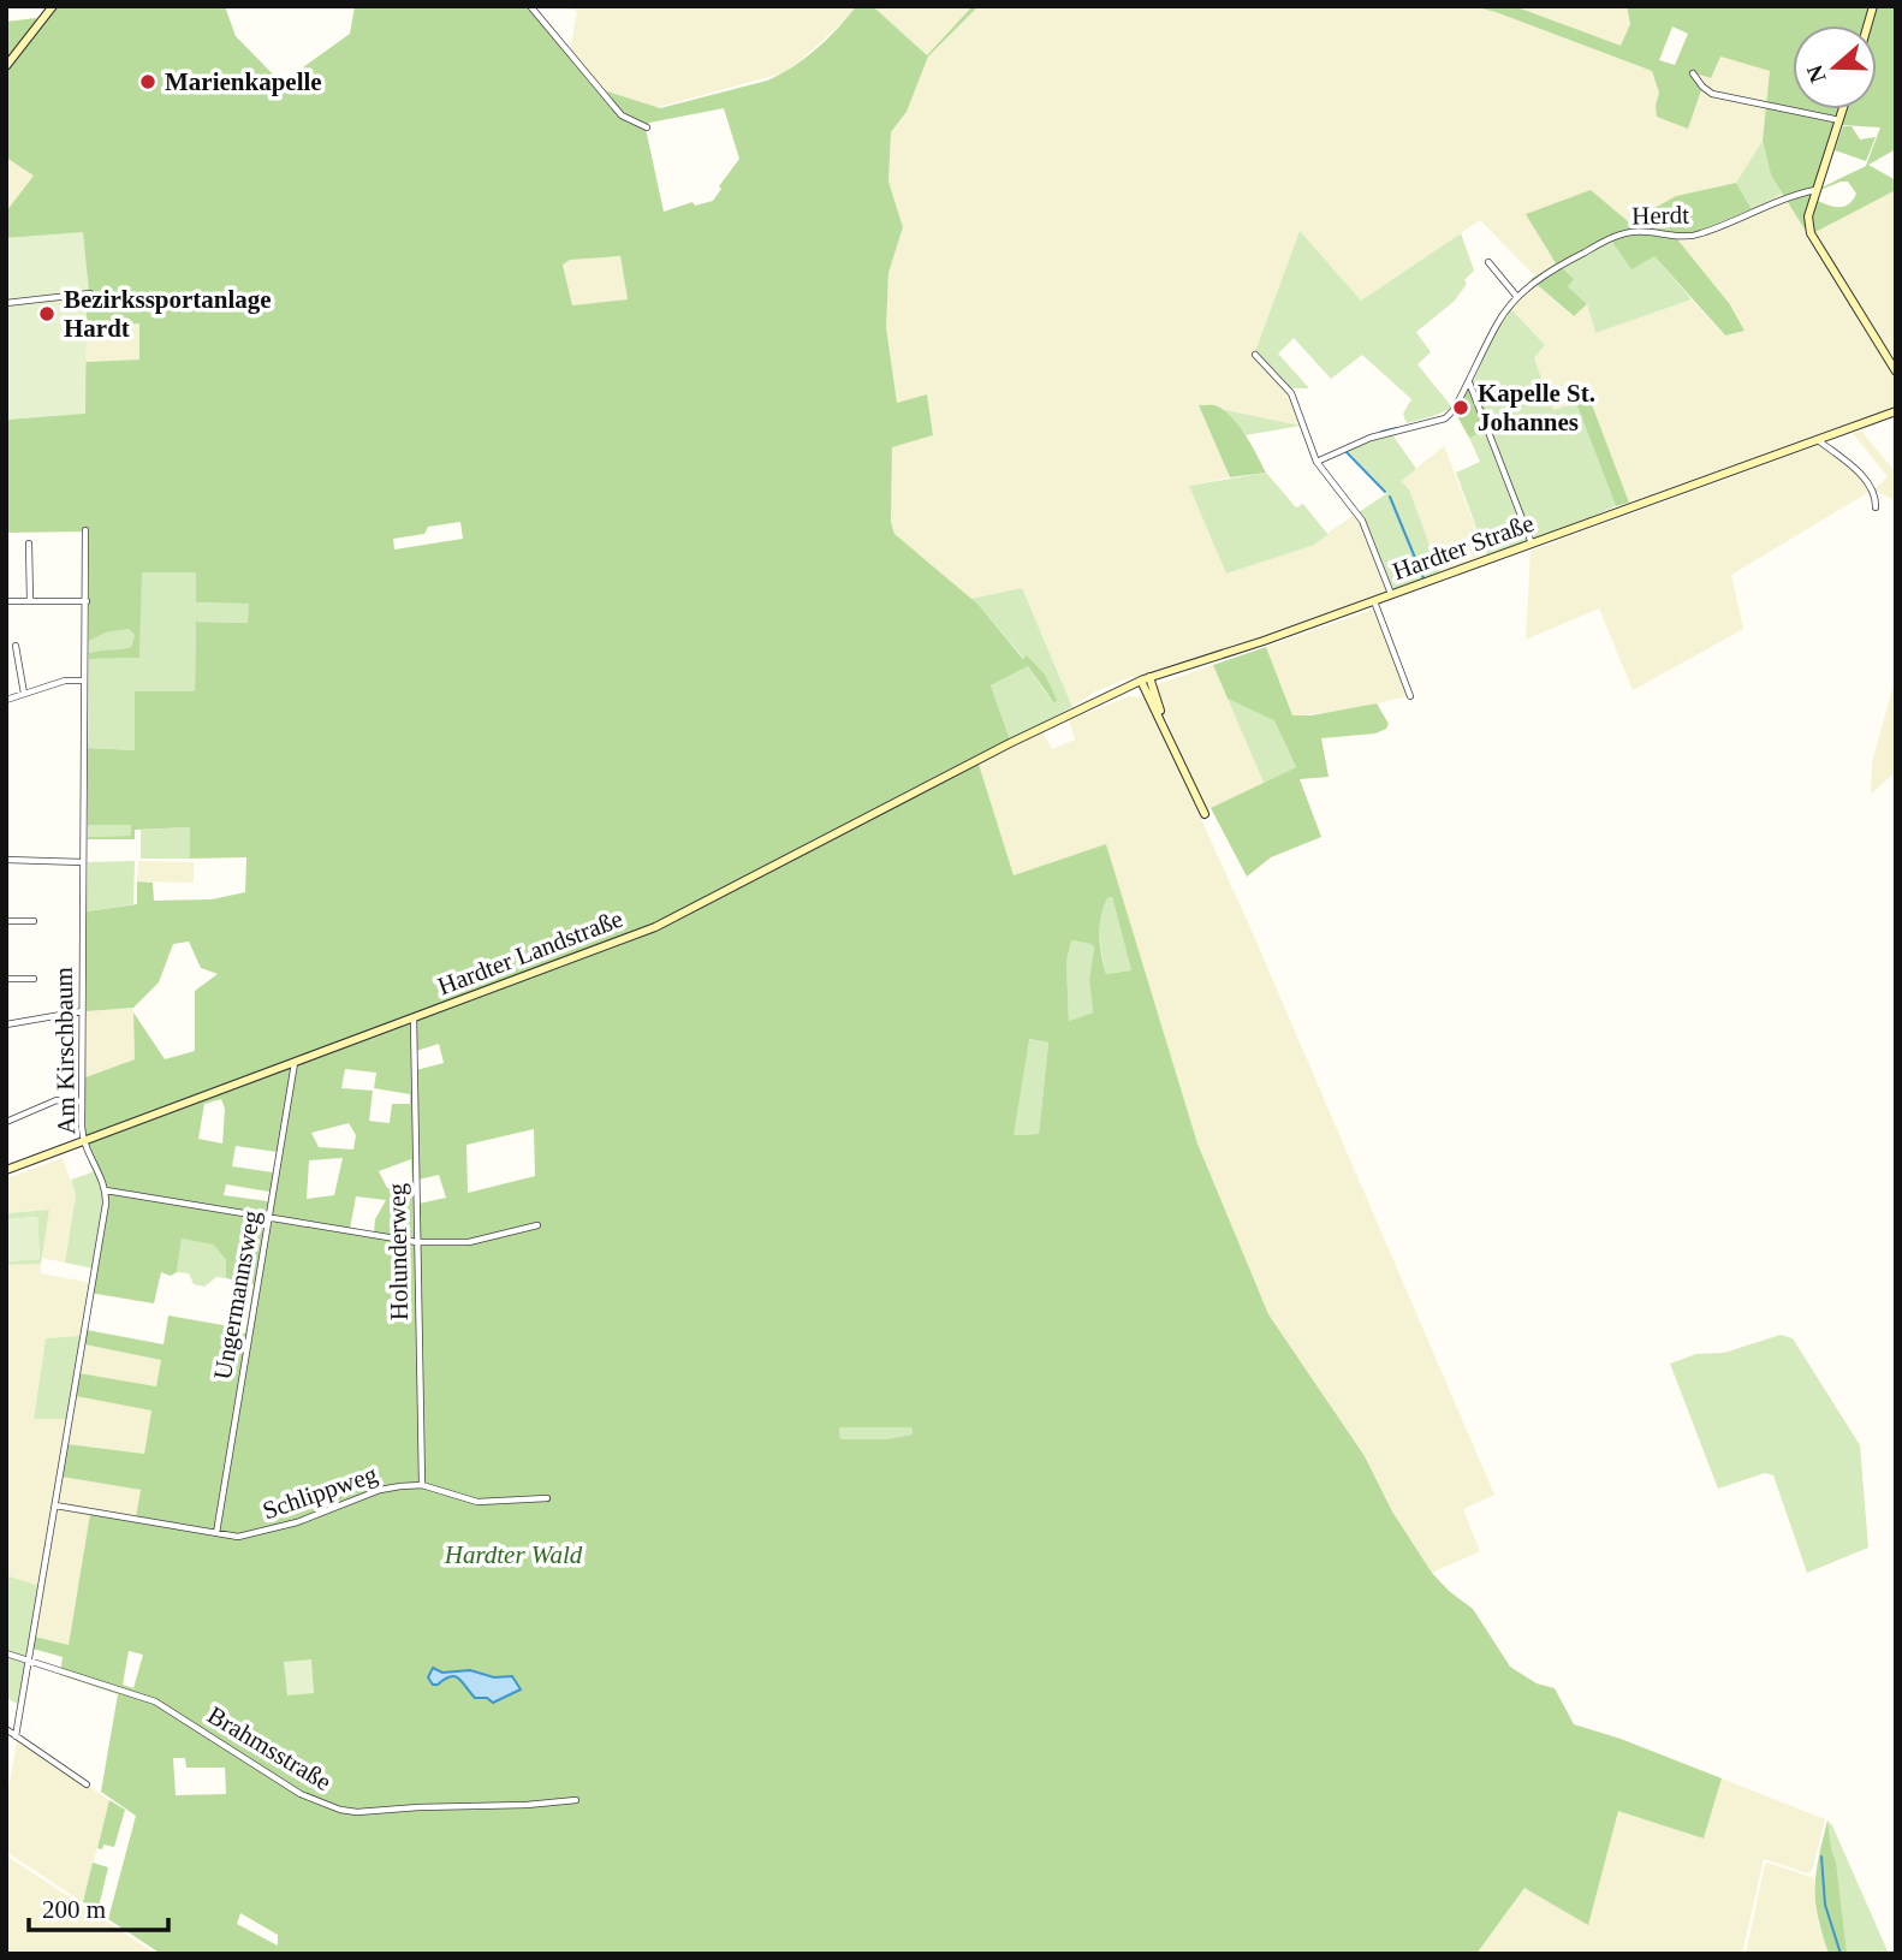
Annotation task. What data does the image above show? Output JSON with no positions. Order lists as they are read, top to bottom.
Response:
{
  "streets": {
    "main road": ["Hardter Straße", "Hardter Landstraße"],
    "street": [
      "Herdt",
      "Am Kirschbaum",
      "Holunderweg",
      "Ungermannsweg",
      "Schlippweg",
      "Brahmsstraße"
    ]
  },
  "crossings": [
    ["Hardter Straße", "Hardter Landstraße"],
    ["Hardter Landstraße", "Am Kirschbaum"],
    ["Hardter Landstraße", "Holunderweg"],
    ["Hardter Landstraße", "Ungermannsweg"],
    ["Holunderweg", "Schlippweg"],
    ["Ungermannsweg", "Schlippweg"]
  ],
  "parks": ["Hardter Wald"],
  "places": ["Marienkapelle", "Bezirkssportanlage Hardt", "Kapelle St. Johannes"],
  "scale_bar": "200 m",
  "north": "left"
}
